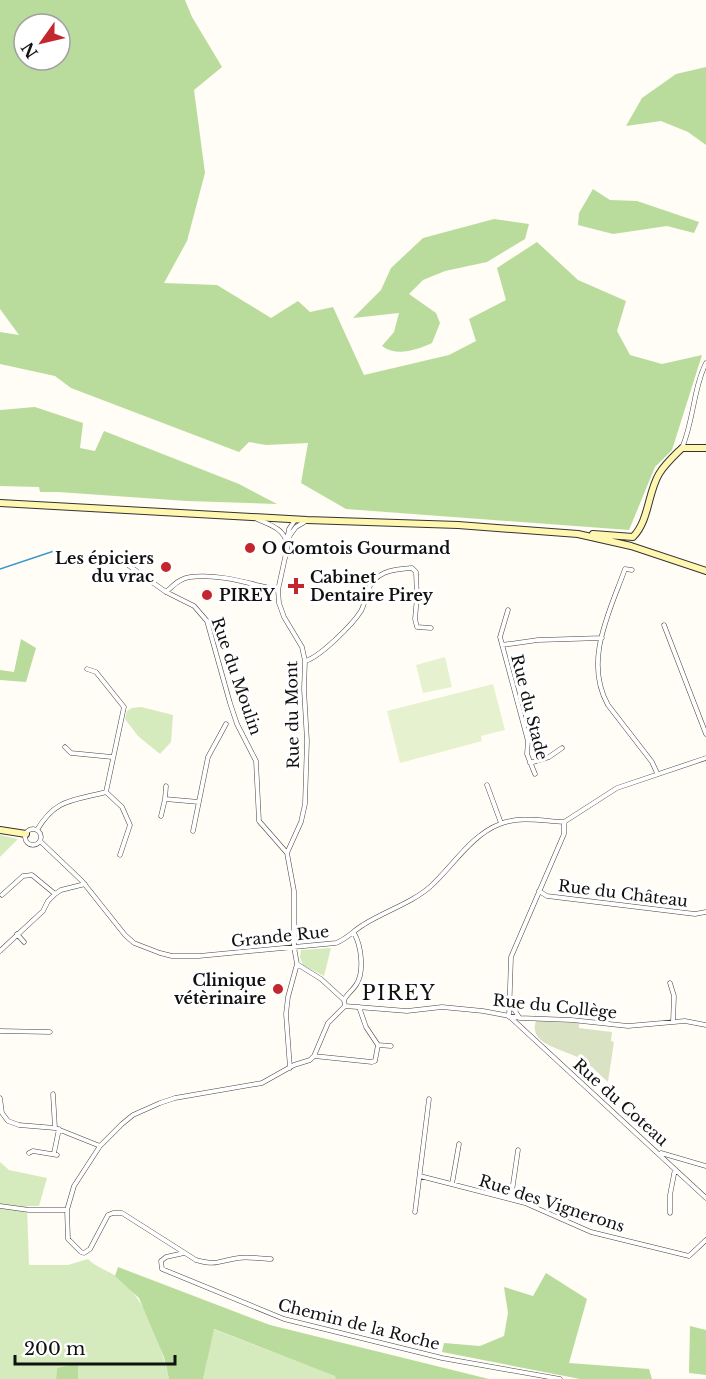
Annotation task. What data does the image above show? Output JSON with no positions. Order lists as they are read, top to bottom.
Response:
{
  "streets": {
    "street": [
      "Rue du Moulin",
      "Rue du Stade",
      "Rue du Mont",
      "Rue du Château",
      "Grande Rue",
      "Rue du Collège",
      "Rue du Coteau",
      "Rue des Vignerons",
      "Chemin de la Roche"
    ]
  },
  "crossings": [
    ["Rue du Moulin", "Rue du Mont"],
    ["Rue du Collège", "Rue du Coteau"]
  ],
  "districts": ["PIREY"],
  "places": {
    "other": [
      "O Comtois Gourmand",
      "Les épiciers du vrac",
      "PIREY",
      "Clinique vétèrinaire"
    ],
    "health": ["Cabinet Dentaire Pirey"]
  },
  "scale_bar": "200 m",
  "north": "bottom left"
}
